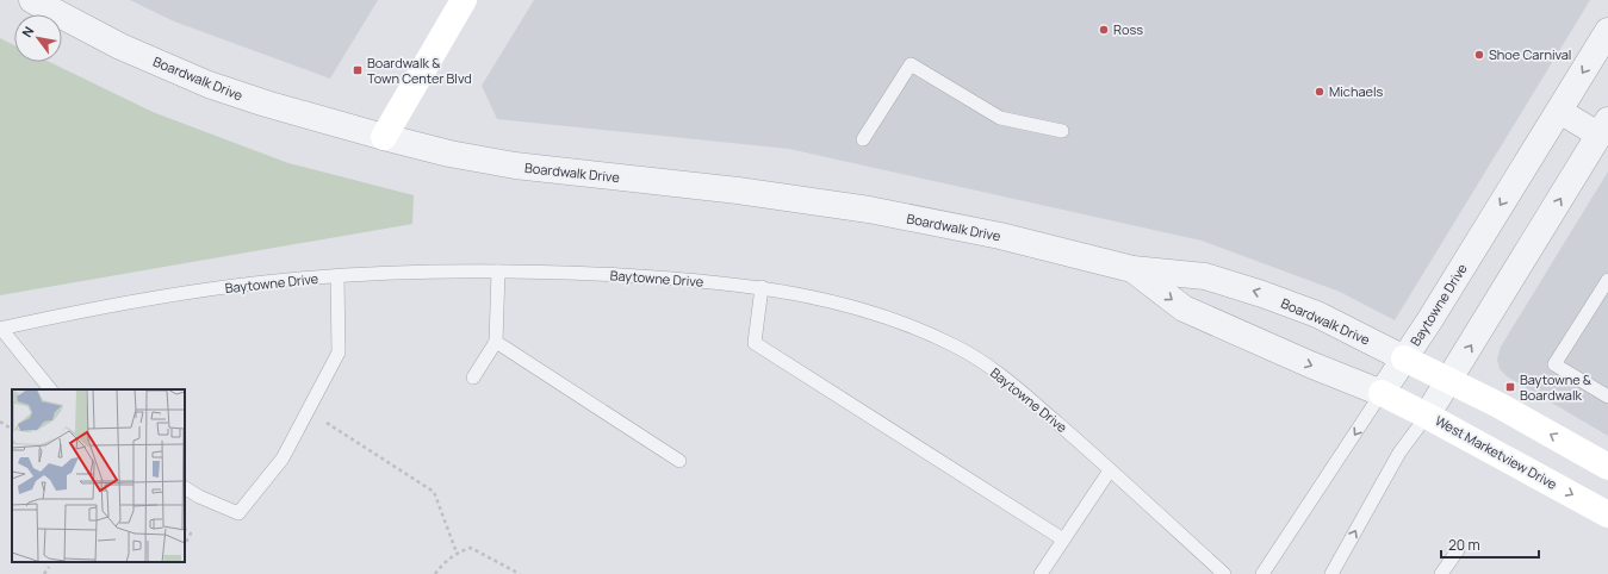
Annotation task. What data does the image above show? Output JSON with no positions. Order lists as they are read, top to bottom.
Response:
{
  "streets": {
    "main road": ["West Marketview Drive"],
    "street": ["Boardwalk Drive", "Baytowne Drive"]
  },
  "crossings": [
    ["Boardwalk Drive", "Baytowne Drive"],
    ["Boardwalk Drive", "West Marketview Drive"],
    ["Baytowne Drive", "West Marketview Drive"]
  ],
  "places": {
    "other": ["Ross", "Shoe Carnival", "Michaels"],
    "transit": ["Boardwalk & Town Center Blvd", "Baytowne & Boardwalk"]
  },
  "scale_bar": "20 m",
  "north": "top left"
}
